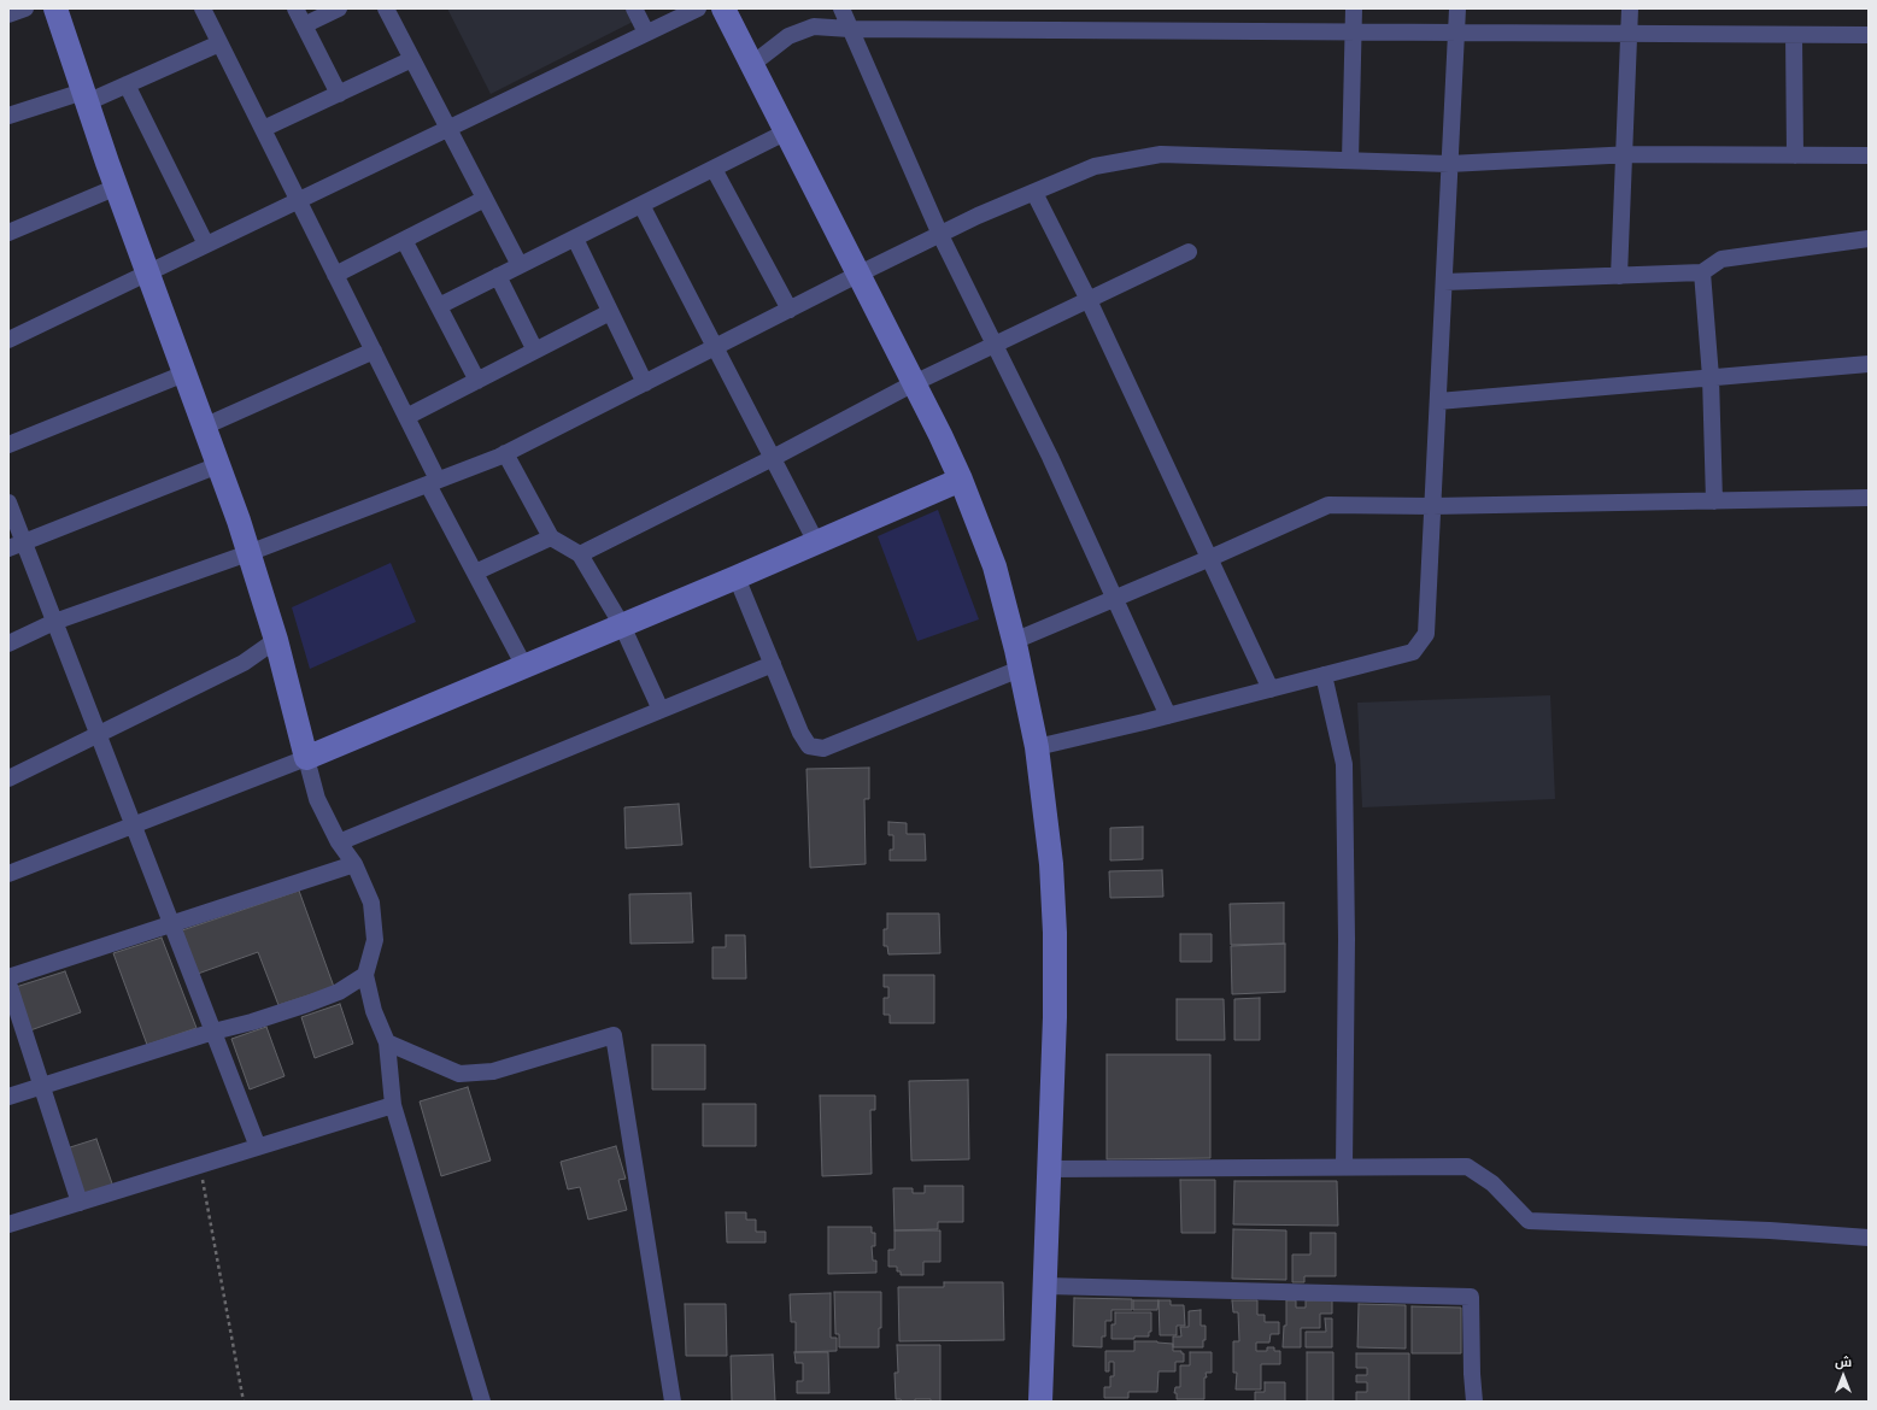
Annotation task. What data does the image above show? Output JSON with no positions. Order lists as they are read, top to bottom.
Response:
{
  "north": "top"
}
